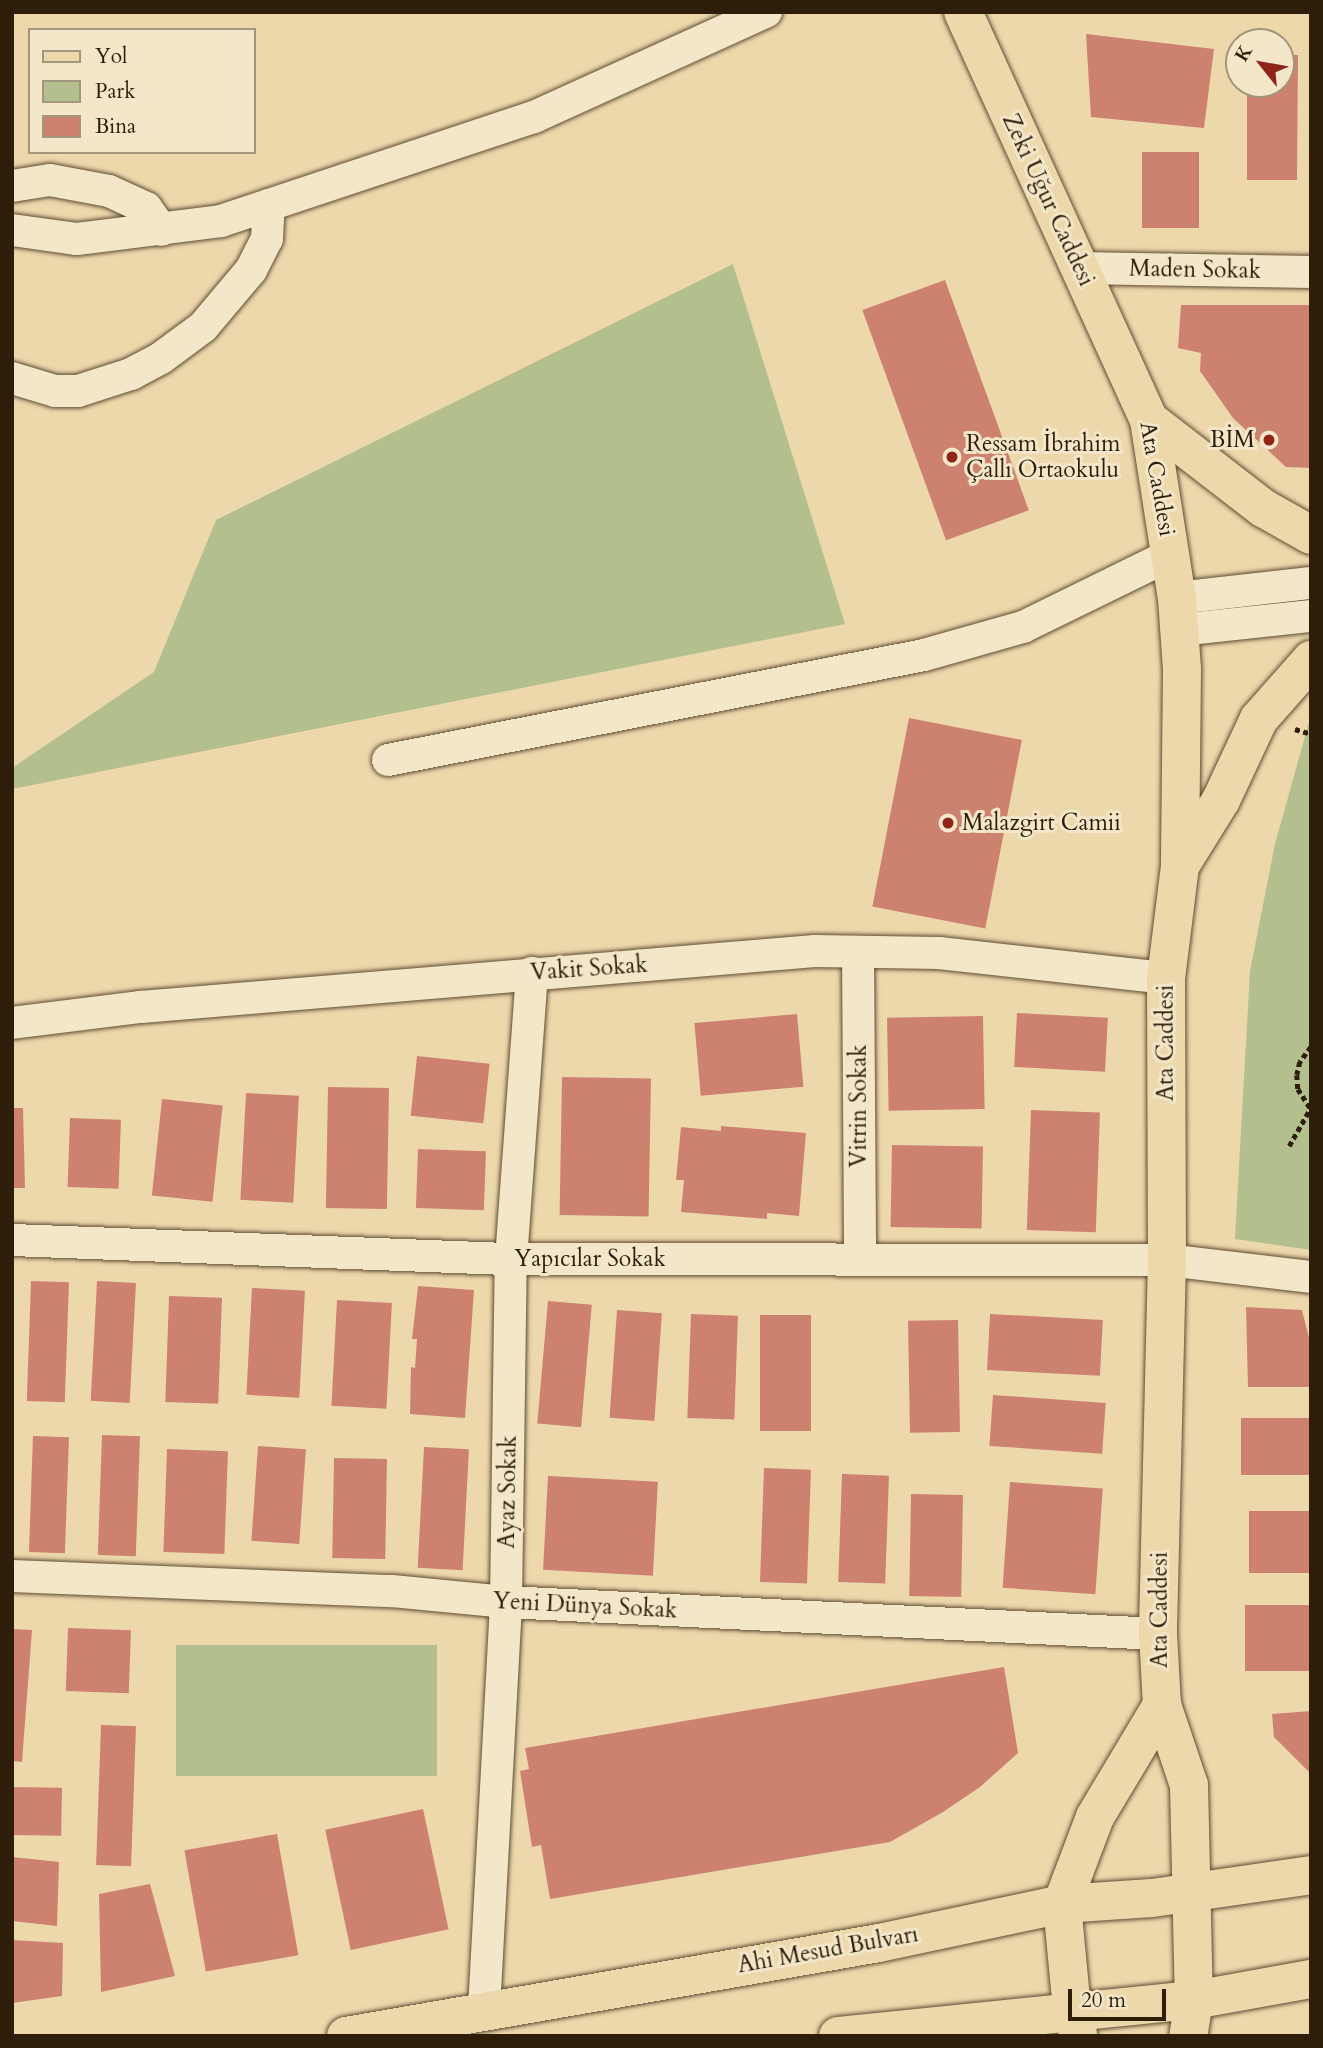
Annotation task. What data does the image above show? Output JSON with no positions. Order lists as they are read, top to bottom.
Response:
{
  "streets": {
    "main road": ["Zeki Uğur Caddesi", "Ata Caddesi", "Ahi Mesud Bulvarı"],
    "street": [
      "Maden Sokak",
      "Vakit Sokak",
      "Vitrin Sokak",
      "Yapıcılar Sokak",
      "Ayaz Sokak",
      "Yeni Dünya Sokak"
    ]
  },
  "crossings": [
    ["Zeki Uğur Caddesi", "Maden Sokak"],
    ["Zeki Uğur Caddesi", "Ata Caddesi"],
    ["Ata Caddesi", "Vakit Sokak"],
    ["Ata Caddesi", "Yapıcılar Sokak"],
    ["Ata Caddesi", "Yeni Dünya Sokak"],
    ["Ata Caddesi", "Ahi Mesud Bulvarı"],
    ["Vakit Sokak", "Vitrin Sokak"],
    ["Vakit Sokak", "Ayaz Sokak"],
    ["Vitrin Sokak", "Yapıcılar Sokak"],
    ["Yapıcılar Sokak", "Ayaz Sokak"],
    ["Ayaz Sokak", "Yeni Dünya Sokak"],
    ["Ayaz Sokak", "Ahi Mesud Bulvarı"]
  ],
  "places": ["BİM", "Ressam İbrahim Çallı Ortaokulu", "Malazgirt Camii"],
  "legend": ["Yol", "Park", "Bina"],
  "scale_bar": "20 m",
  "north": "top left"
}
